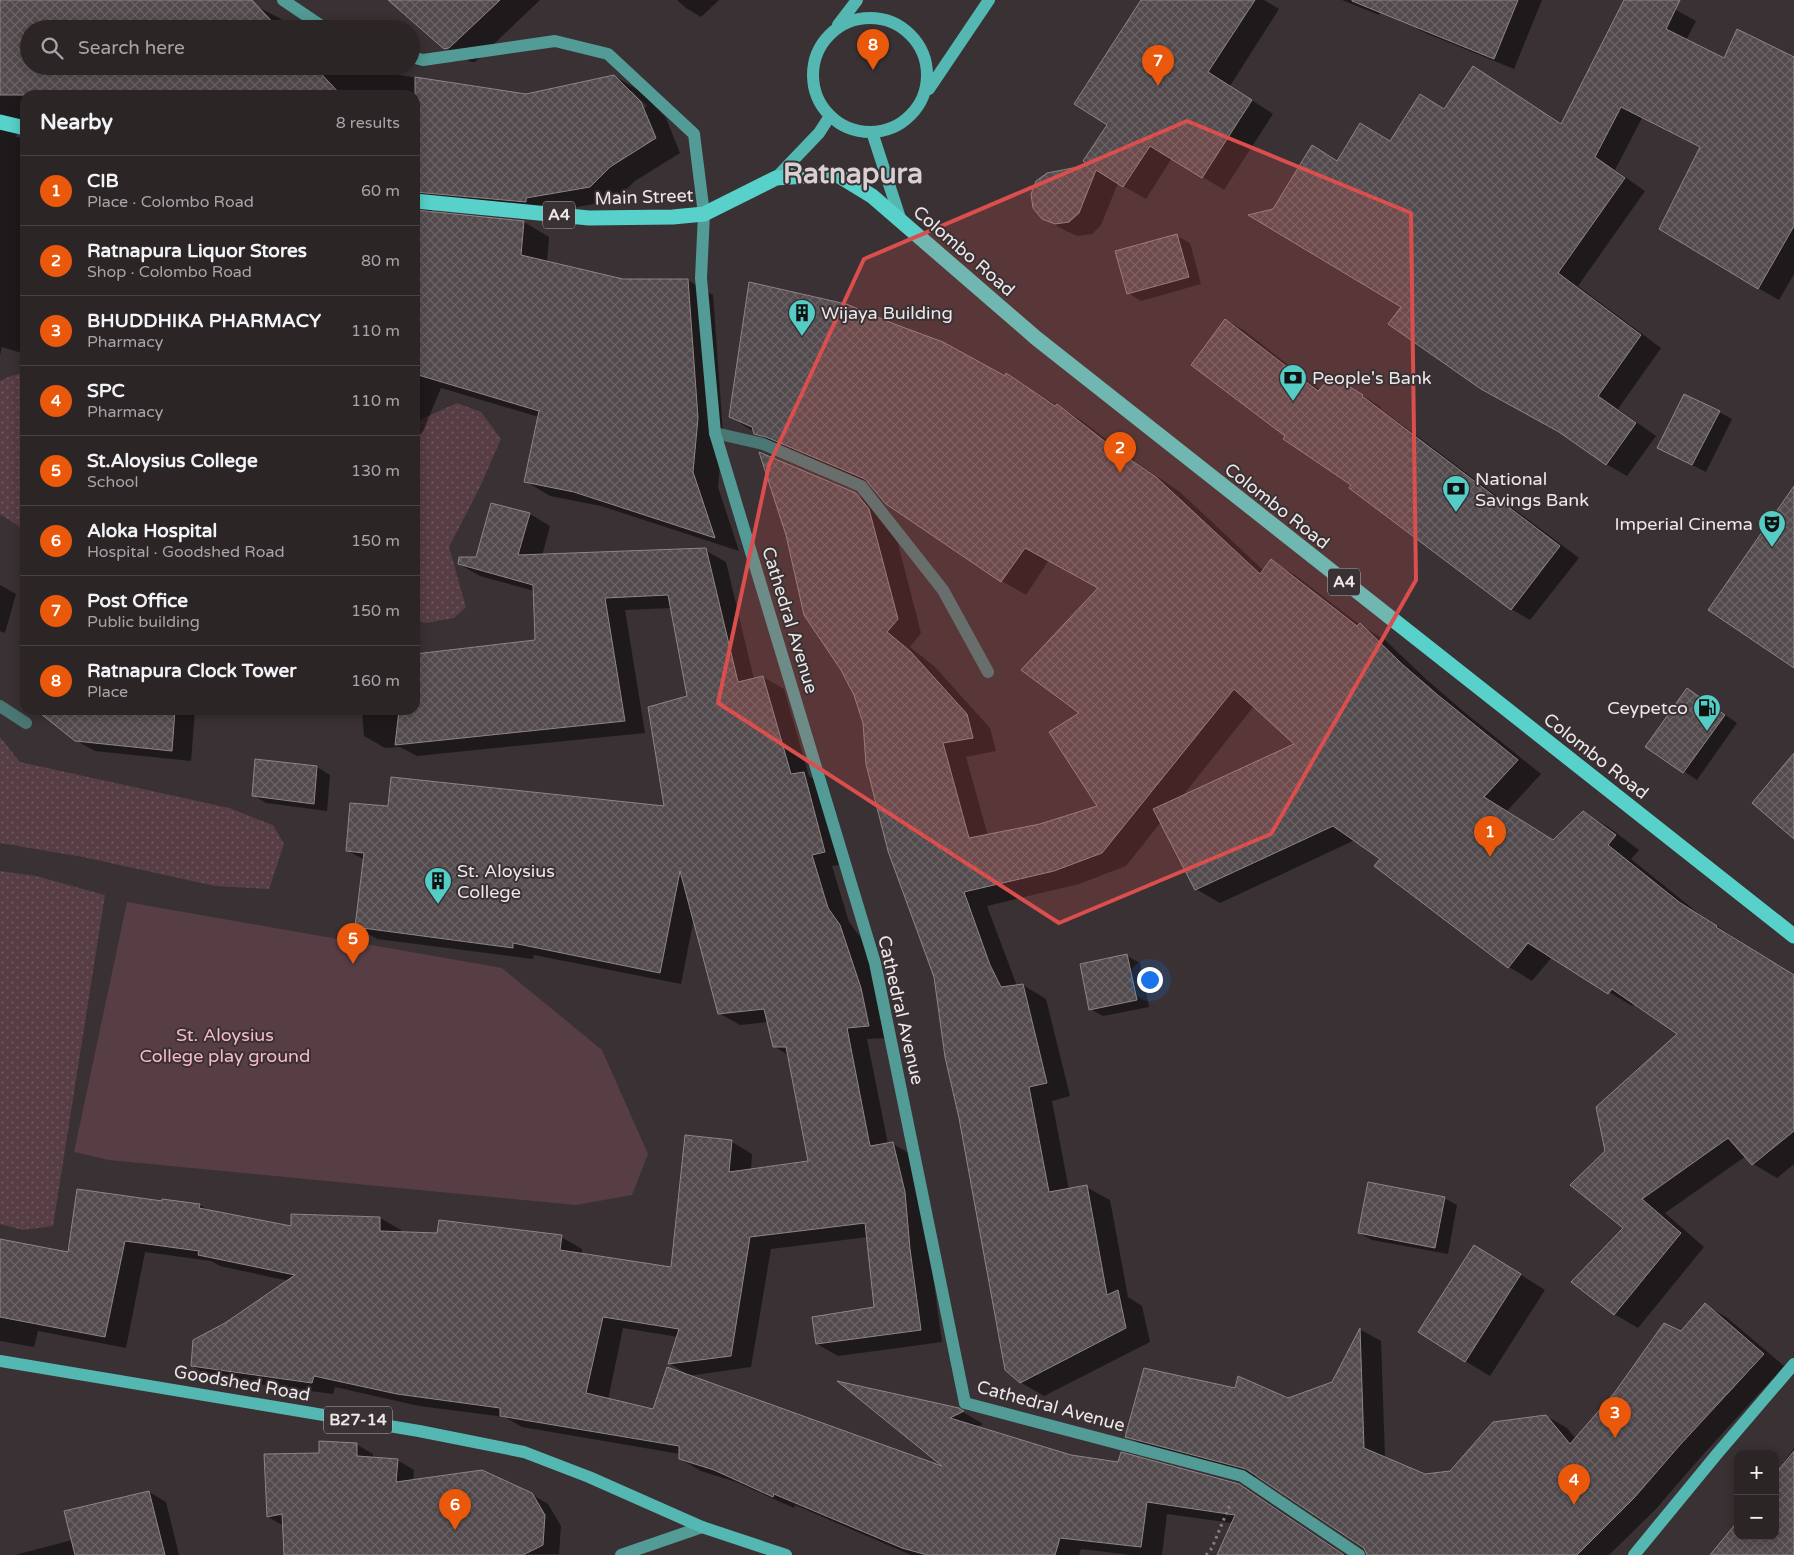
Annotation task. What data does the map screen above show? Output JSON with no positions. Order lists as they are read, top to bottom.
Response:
{
  "streets": {
    "highway": ["Main Street", "A4", "Colombo Road"],
    "main road": ["Goodshed Road", "B27-14"],
    "street": ["Cathedral Avenue"]
  },
  "crossings": [
    ["Main Street", "Colombo Road"],
    ["Main Street", "Cathedral Avenue"],
    ["Goodshed Road", "B27-14"]
  ],
  "districts": ["Ratnapura"],
  "parks": ["St. Aloysius College play ground"],
  "places": {
    "building": ["Wijaya Building", "St. Aloysius College"],
    "bank": ["People's Bank", "National Savings Bank"],
    "theatre": ["Imperial Cinema"],
    "fuel station": ["Ceypetco"]
  },
  "page": {
    "search": "Search here",
    "pins": [
      "8",
      "7",
      "2",
      "1",
      "5",
      "3",
      "4",
      "6"
    ],
    "heading": ["Nearby", "8 results"],
    "list": [
      {
        "mark": "1",
        "name": "CIB",
        "note": "Place · Colombo Road",
        "value": "60 m"
      },
      {
        "mark": "2",
        "name": "Ratnapura Liquor Stores",
        "note": "Shop · Colombo Road",
        "value": "80 m"
      },
      {
        "mark": "3",
        "name": "BHUDDHIKA PHARMACY",
        "note": "Pharmacy",
        "value": "110 m"
      },
      {
        "mark": "4",
        "name": "SPC",
        "note": "Pharmacy",
        "value": "110 m"
      },
      {
        "mark": "5",
        "name": "St.Aloysius College",
        "note": "School",
        "value": "130 m"
      },
      {
        "mark": "6",
        "name": "Aloka Hospital",
        "note": "Hospital · Goodshed Road",
        "value": "150 m"
      },
      {
        "mark": "7",
        "name": "Post Office",
        "note": "Public building",
        "value": "150 m"
      },
      {
        "mark": "8",
        "name": "Ratnapura Clock Tower",
        "note": "Place",
        "value": "160 m"
      }
    ],
    "map_buttons": ["+", "−"]
  }
}
